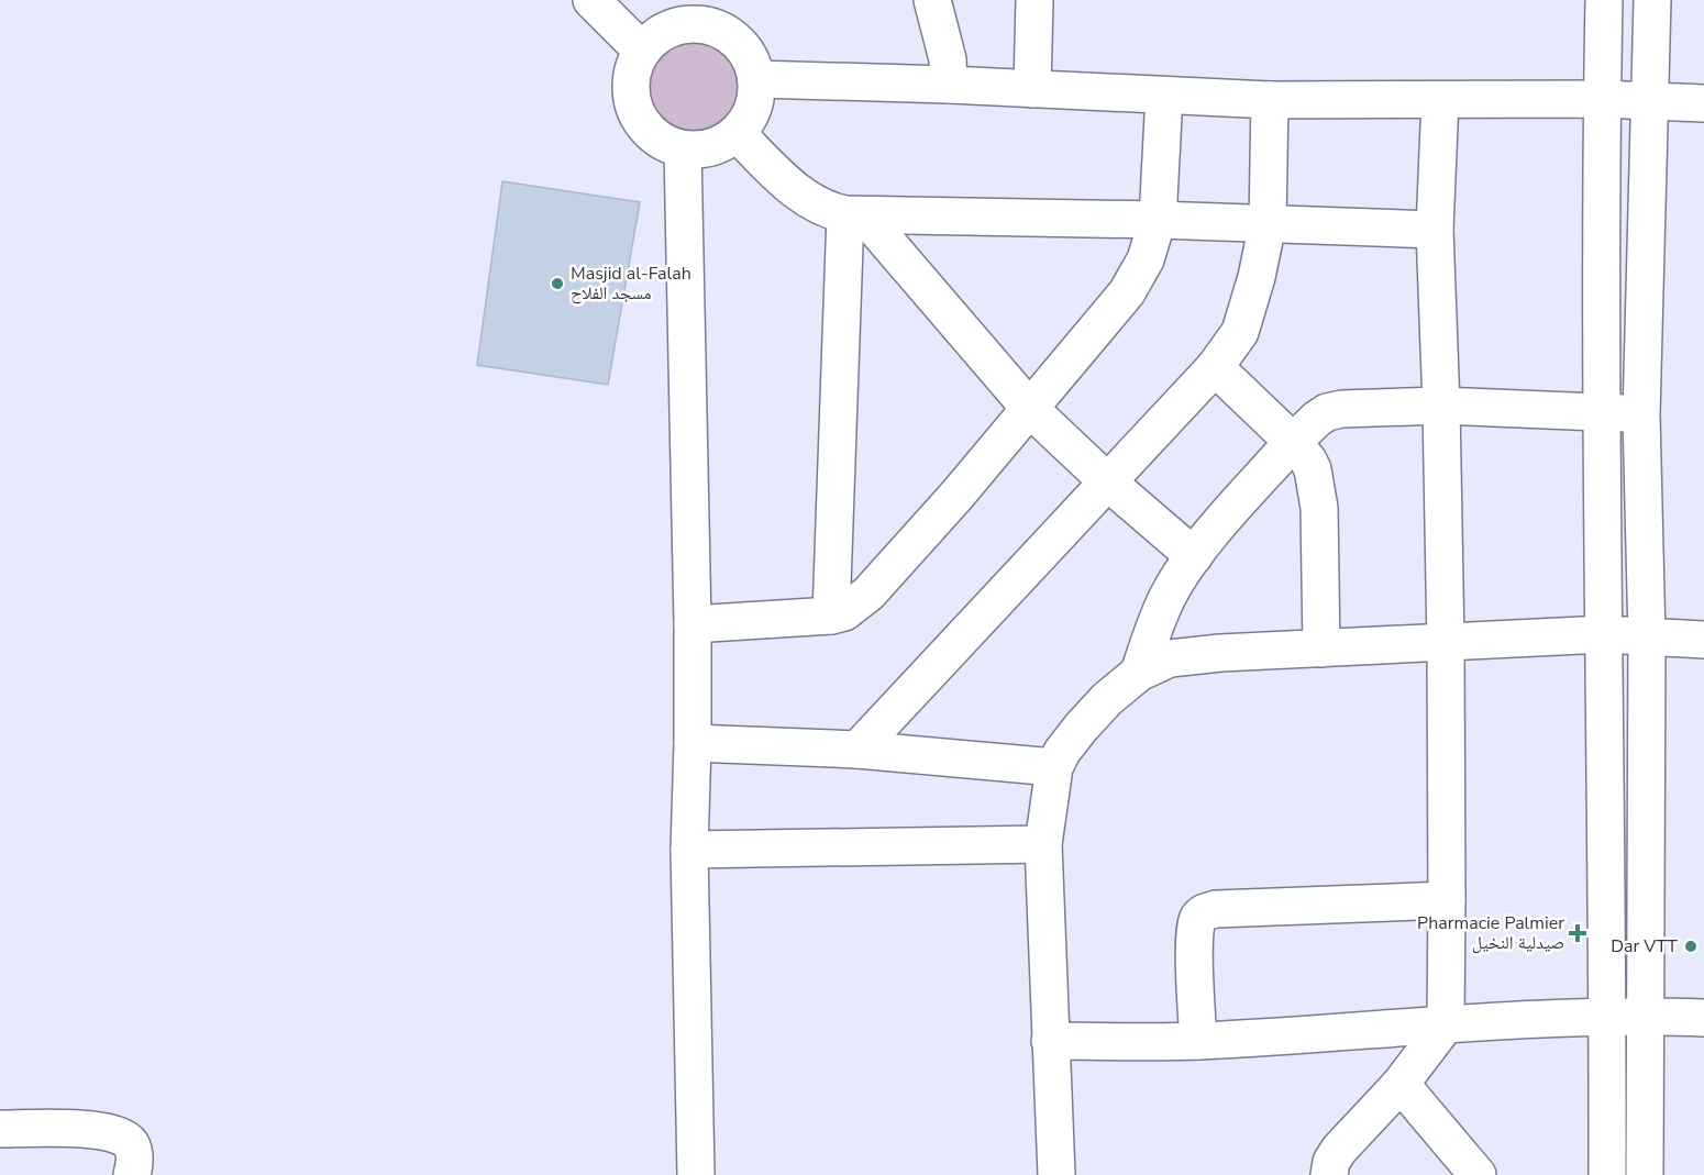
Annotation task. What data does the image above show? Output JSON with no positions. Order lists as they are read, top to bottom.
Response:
{
  "places": {
    "other": ["Masjid al-Falah مسجد الفلاح", "Dar VTT"],
    "health": ["Pharmacie Palmier صيدلية النخيل"]
  }
}
